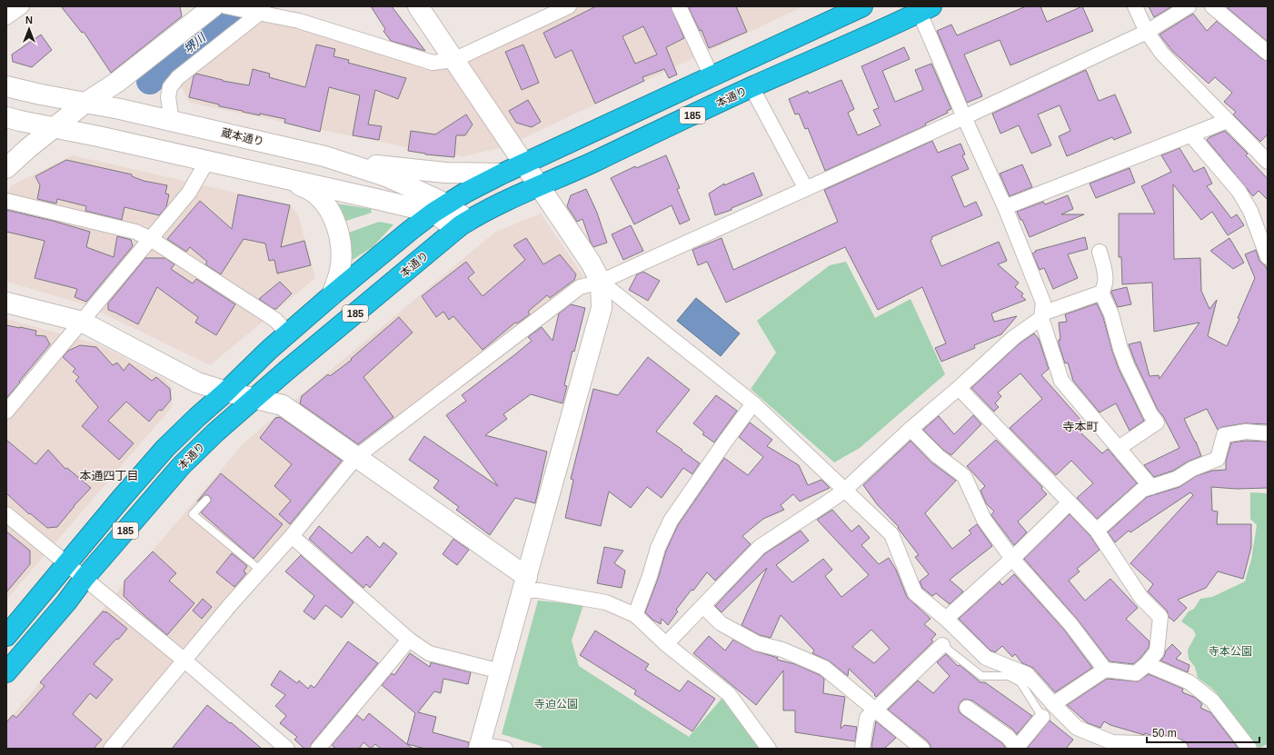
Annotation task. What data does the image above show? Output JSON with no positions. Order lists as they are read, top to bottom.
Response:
{
  "streets": {
    "highway": ["本通り", "185"],
    "street": ["蔵本通り"]
  },
  "crossings": [
    ["本通り", "蔵本通り"],
    ["185", "蔵本通り"]
  ],
  "districts": ["寺本町", "本通四丁目"],
  "water": ["堺川"],
  "parks": ["寺本公園", "寺迫公園"],
  "scale_bar": "50 m",
  "north": "top"
}
